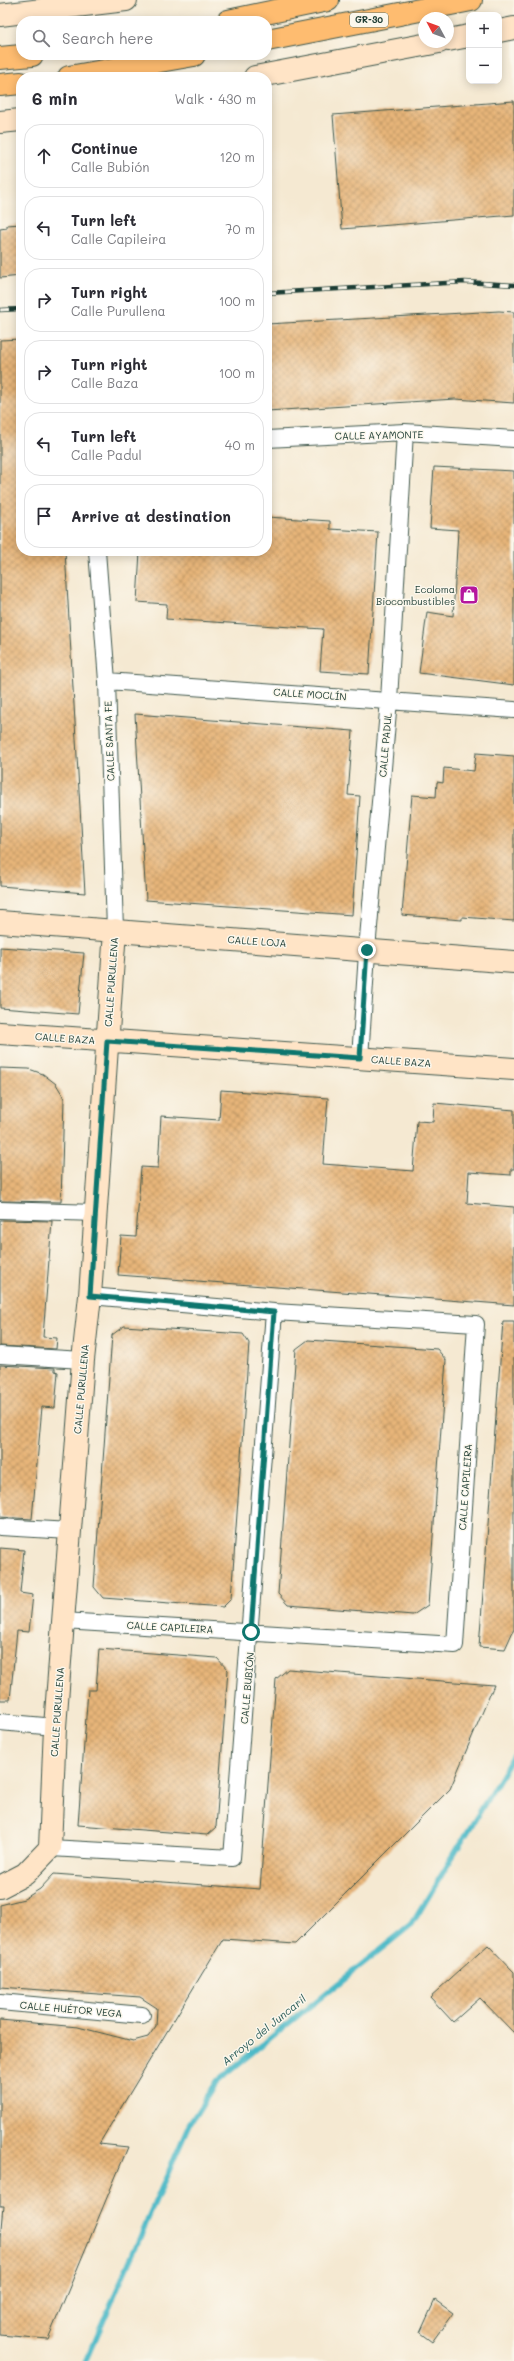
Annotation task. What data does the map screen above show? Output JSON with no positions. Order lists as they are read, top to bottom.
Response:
{
  "streets": {
    "highway": ["GR-30"],
    "street": [
      "CALLE AYAMONTE",
      "CALLE MOCLÍN",
      "CALLE SANTA FE",
      "CALLE PADUL",
      "CALLE LOJA",
      "CALLE PURULLENA",
      "CALLE BAZA",
      "CALLE CAPILEIRA",
      "CALLE BUBIÓN",
      "CALLE HUÉTOR VEGA"
    ]
  },
  "crossings": [
    ["CALLE AYAMONTE", "CALLE PADUL"],
    ["CALLE MOCLÍN", "CALLE SANTA FE"],
    ["CALLE MOCLÍN", "CALLE PADUL"],
    ["CALLE SANTA FE", "CALLE LOJA"],
    ["CALLE SANTA FE", "CALLE PURULLENA"],
    ["CALLE PADUL", "CALLE LOJA"],
    ["CALLE PADUL", "CALLE BAZA"],
    ["CALLE LOJA", "CALLE PURULLENA"],
    ["CALLE PURULLENA", "CALLE BAZA"],
    ["CALLE PURULLENA", "CALLE CAPILEIRA"],
    ["CALLE PURULLENA", "CALLE BUBIÓN"],
    ["CALLE CAPILEIRA", "CALLE BUBIÓN"]
  ],
  "water": ["Arroyo del Juncaril"],
  "places": {
    "shop": ["Ecoloma Biocombustibles"]
  },
  "north": "top left",
  "page": {
    "map_buttons": ["+", "−"],
    "search": "Search here",
    "heading": ["6 min", "Walk · 430 m"],
    "list": [
      ["Continue", "Calle Bubión", "120 m"],
      ["Turn left", "Calle Capileira", "70 m"],
      ["Turn right", "Calle Purullena", "100 m"],
      ["Turn right", "Calle Baza", "100 m"],
      ["Turn left", "Calle Padul", "40 m"],
      "Arrive at destination"
    ]
  }
}
